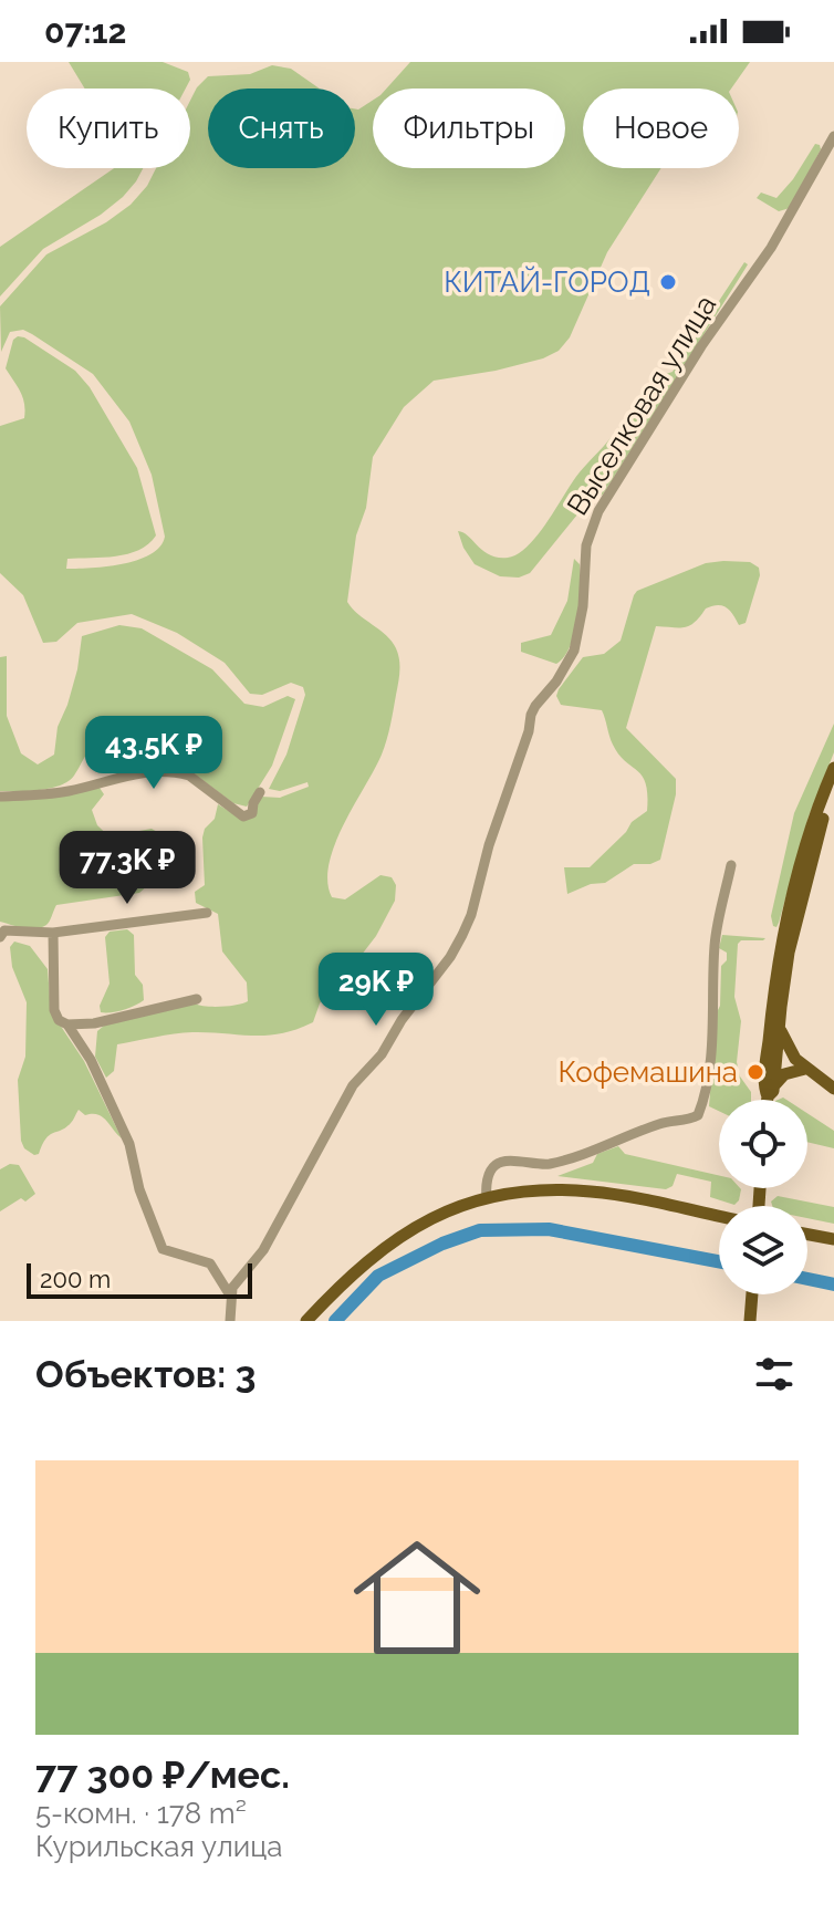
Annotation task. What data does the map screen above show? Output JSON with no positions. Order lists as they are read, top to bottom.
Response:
{
  "streets": {
    "street": ["Выселковая улица"]
  },
  "places": ["КИТАЙ-ГОРОД", "Кофемашина"],
  "scale_bar": "200 m",
  "page": {
    "status": "07:12",
    "chip": [
      "Купить",
      "Снять",
      "Фильтры",
      "Новое"
    ],
    "price": ["43.5K ₽", "77.3K ₽", "29K ₽"],
    "scale": "200 m",
    "heading": "Объектов: 3",
    "list": [
      {
        "name": "77 300 ₽/мес.",
        "note": "5-комн. · 178 m² · Курильская улица"
      }
    ]
  }
}
